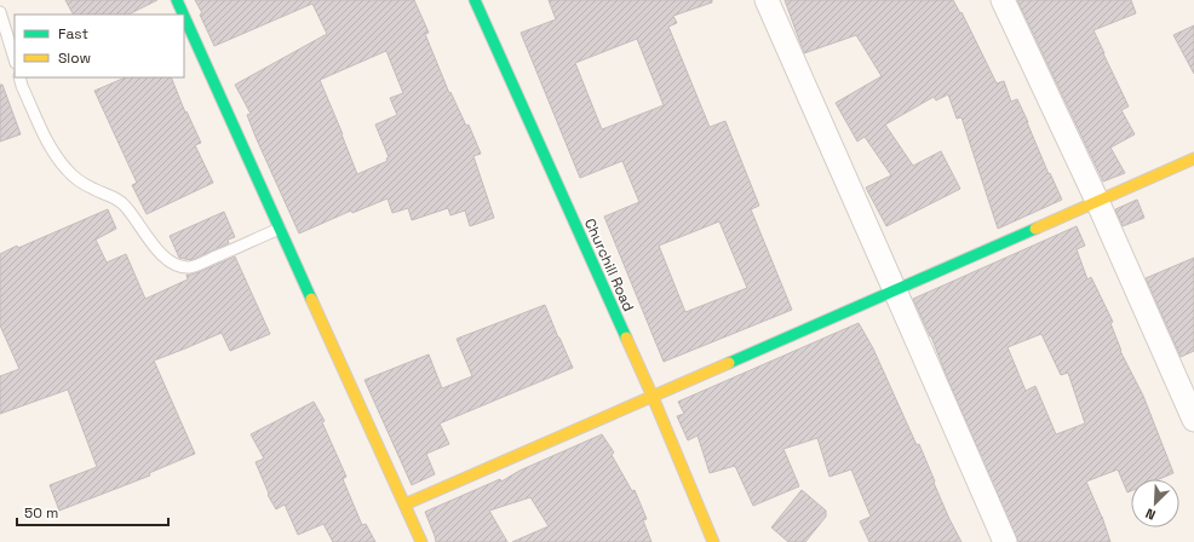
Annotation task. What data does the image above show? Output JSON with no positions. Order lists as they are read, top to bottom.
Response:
{
  "streets": {
    "street": ["Churchill Road"]
  },
  "legend": ["Fast", "Slow"],
  "scale_bar": "50 m",
  "north": "bottom left"
}
